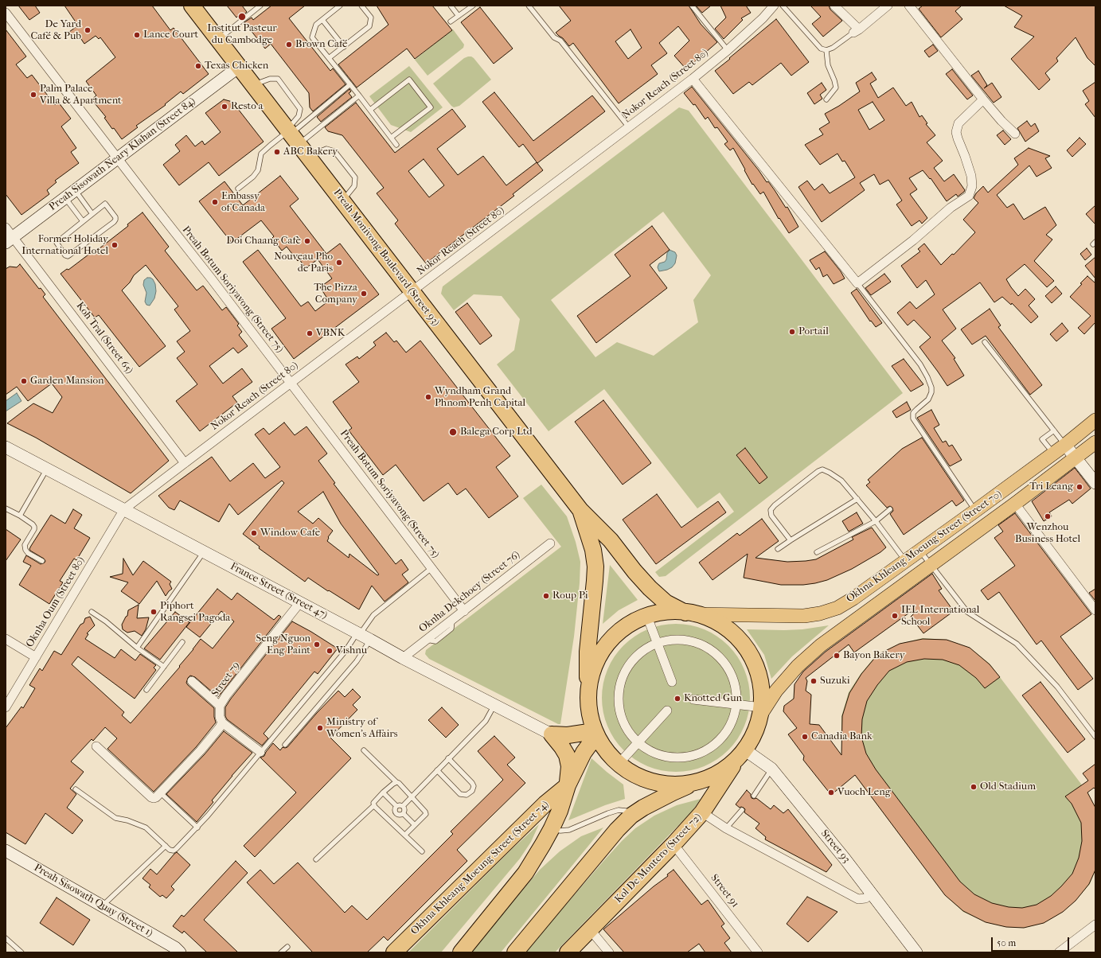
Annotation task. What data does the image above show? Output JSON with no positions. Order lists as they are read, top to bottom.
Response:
{
  "streets": {
    "highway": ["Preah Monivong Boulevard (Street 93)", "Kol De Montero (Street 72)", "Okhna Khleang Moeung Street (Street 74)"],
    "main road": [
      "Preah Sisowath Neary Klahan (Street 84)",
      "Okhna Khleang Moeung Street (Street 70)",
      "France Street (Street 47)",
      "Street 93",
      "Preah Sisowath Quay (Street 1)"
    ],
    "street": [
      "Nokor Reach (Street 80)",
      "Preah Botum Soriyavong (Street 75)",
      "Koh Tral (Street 65)",
      "Oknha Dekchoey (Street 76)",
      "Oknha Oum (Street 80)",
      "Street 79",
      "Street 91"
    ]
  },
  "crossings": [
    ["Nokor Reach (Street 80)", "Preah Monivong Boulevard (Street 93)"],
    ["Nokor Reach (Street 80)", "Preah Botum Soriyavong (Street 75)"],
    ["Nokor Reach (Street 80)", "Koh Tral (Street 65)"],
    ["Nokor Reach (Street 80)", "France Street (Street 47)"],
    ["Nokor Reach (Street 80)", "Oknha Oum (Street 80)"],
    ["Preah Sisowath Neary Klahan (Street 84)", "Preah Monivong Boulevard (Street 93)"],
    ["Preah Sisowath Neary Klahan (Street 84)", "Preah Botum Soriyavong (Street 75)"],
    ["Preah Sisowath Neary Klahan (Street 84)", "Koh Tral (Street 65)"],
    ["Preah Monivong Boulevard (Street 93)", "Okhna Khleang Moeung Street (Street 70)"],
    ["Preah Botum Soriyavong (Street 75)", "Oknha Dekchoey (Street 76)"],
    ["France Street (Street 47)", "Oknha Dekchoey (Street 76)"],
    ["France Street (Street 47)", "Oknha Oum (Street 80)"],
    ["France Street (Street 47)", "Street 79"],
    ["Street 93", "Kol De Montero (Street 72)"],
    ["Kol De Montero (Street 72)", "Street 91"]
  ],
  "places": [
    "Institut Pasteur du Cambodge",
    "De Yard Café & Pub",
    "Lance Court",
    "Brown Café",
    "Texas Chicken",
    "Palm Palace Villa & Apartment",
    "Resto a",
    "ABC Bakery",
    "Embassy of Canada",
    "Doi Chaang Cafè",
    "Former Holiday International Hotel",
    "Nouveau Pho de Paris",
    "The Pizza Company",
    "Portail",
    "VBNK",
    "Garden Mansion",
    "Wyndham Grand Phnom Penh Capital",
    "Balega Corp Ltd",
    "Tri Leang",
    "Wenzhou Business Hotel",
    "Window Cafe",
    "Roup Pi",
    "Piphort Rangsei Pagoda",
    "IEL International School",
    "Seng Nguon Eng Paint",
    "Vishnu",
    "Bayon Bakery",
    "Suzuki",
    "Knotted Gun",
    "Ministry of Women's Affairs",
    "Canadia Bank",
    "Old Stadium",
    "Vuoch Leng"
  ],
  "scale_bar": "50 m"
}
